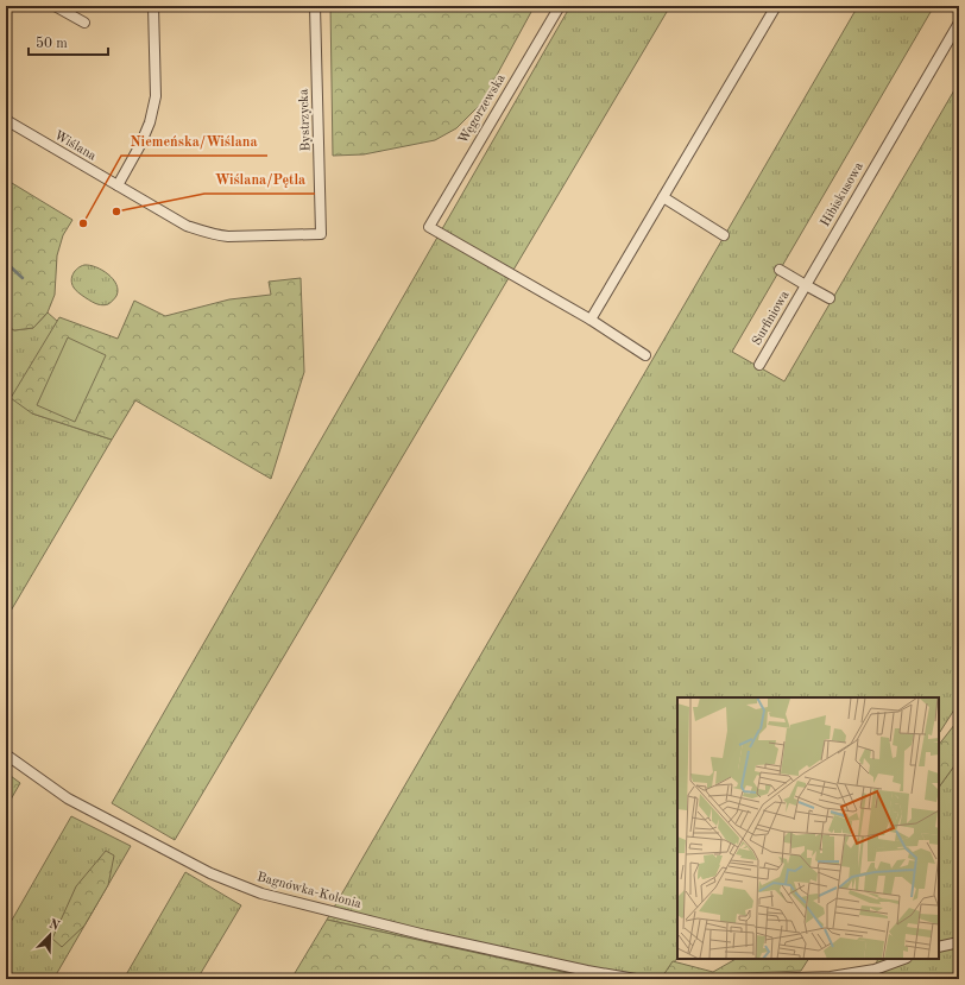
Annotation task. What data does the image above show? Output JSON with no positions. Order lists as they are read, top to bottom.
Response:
{
  "streets": {
    "street": [
      "Węgorzewska",
      "Bystrzycka",
      "Wiślana",
      "Hibiskusowa",
      "Surfiniowa",
      "Bagnówka-Kolonia"
    ]
  },
  "crossings": [
    ["Bystrzycka", "Wiślana"],
    ["Hibiskusowa", "Surfiniowa"]
  ],
  "places": ["Wiślana/Pętla", "Niemeńska/Wiślana"],
  "scale_bar": "50 m",
  "north": "top right"
}
